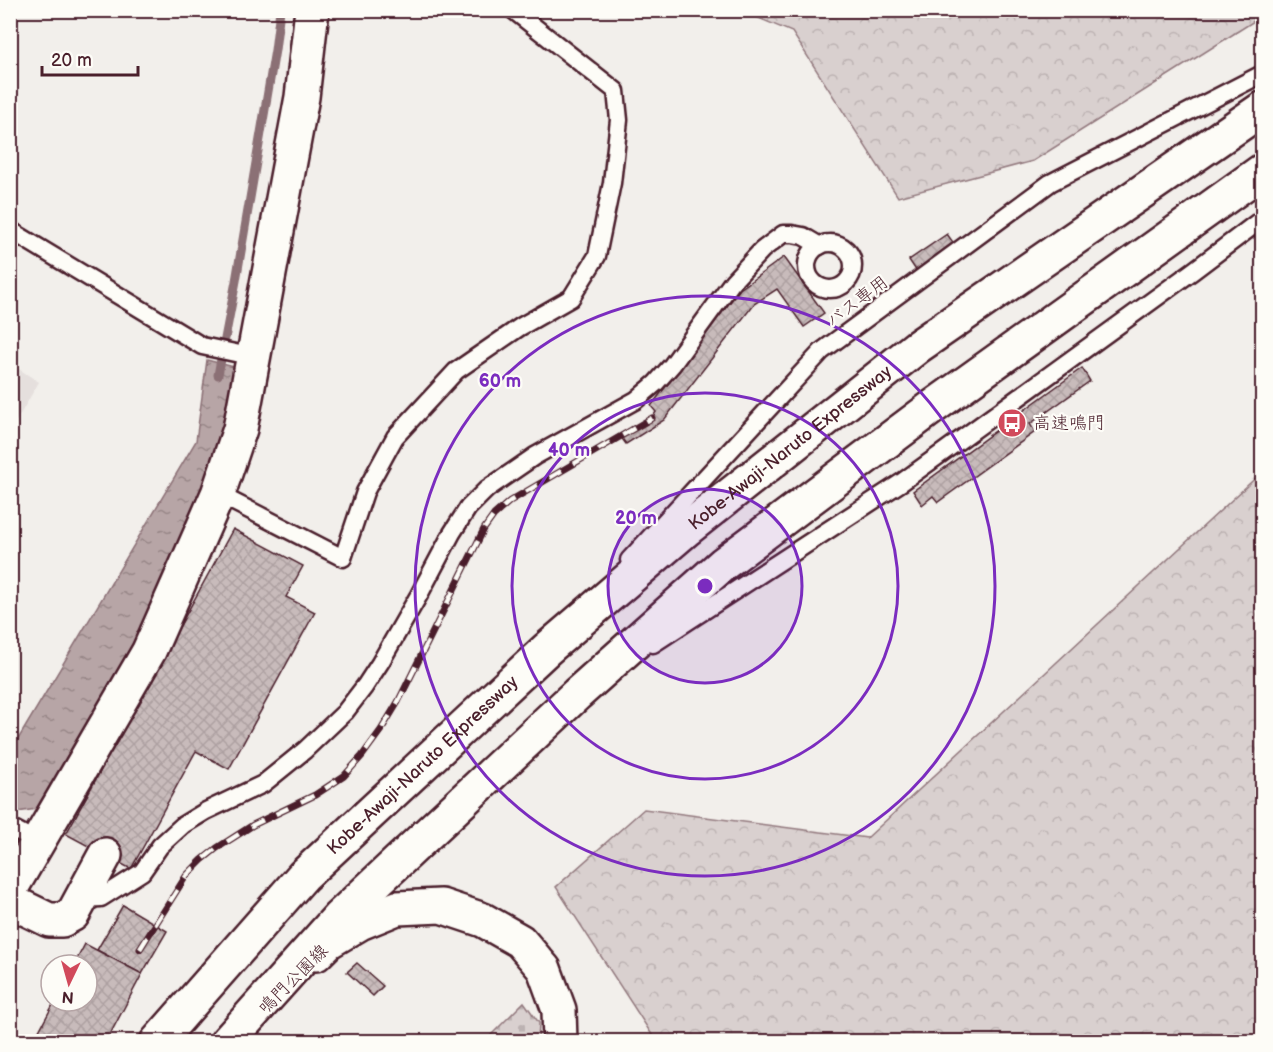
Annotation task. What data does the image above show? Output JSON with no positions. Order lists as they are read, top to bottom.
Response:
{
  "streets": {
    "main road": ["Kobe-Awaji-Naruto Expressway", "鳴門公園線"],
    "lane": ["バス専用"]
  },
  "crossings": [
    ["バス専用", "Kobe-Awaji-Naruto Expressway"]
  ],
  "places": {
    "bus stop": ["高速鳴門"]
  },
  "scale_bar": "20 m",
  "north": "bottom",
  "rings": ["60 m", "40 m", "20 m"]
}
